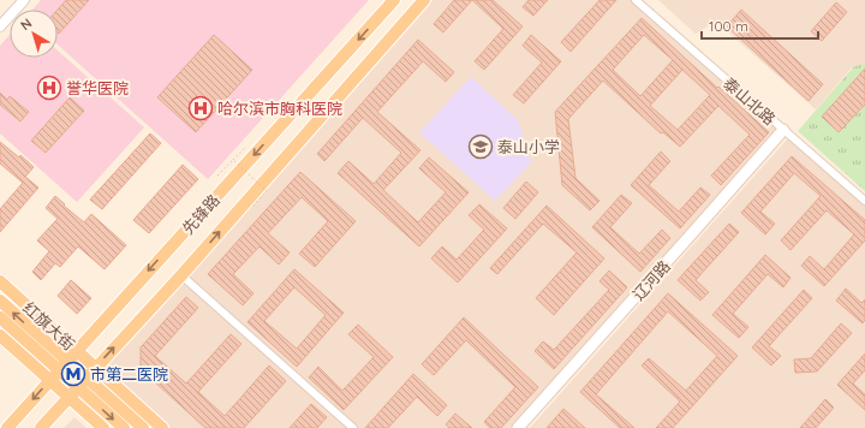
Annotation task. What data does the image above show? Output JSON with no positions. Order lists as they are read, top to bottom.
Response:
{
  "streets": {
    "main road": ["先锋路", "辽河路", "红旗大街"],
    "street": ["泰山北路"]
  },
  "crossings": [
    ["泰山北路", "辽河路"],
    ["先锋路", "红旗大街"]
  ],
  "places": {
    "hospital": ["誉华医院", "哈尔滨市胸科医院"],
    "school or university": ["泰山小学"],
    "metro station": ["市第二医院"]
  },
  "scale_bar": "100 m",
  "north": "top left"
}
